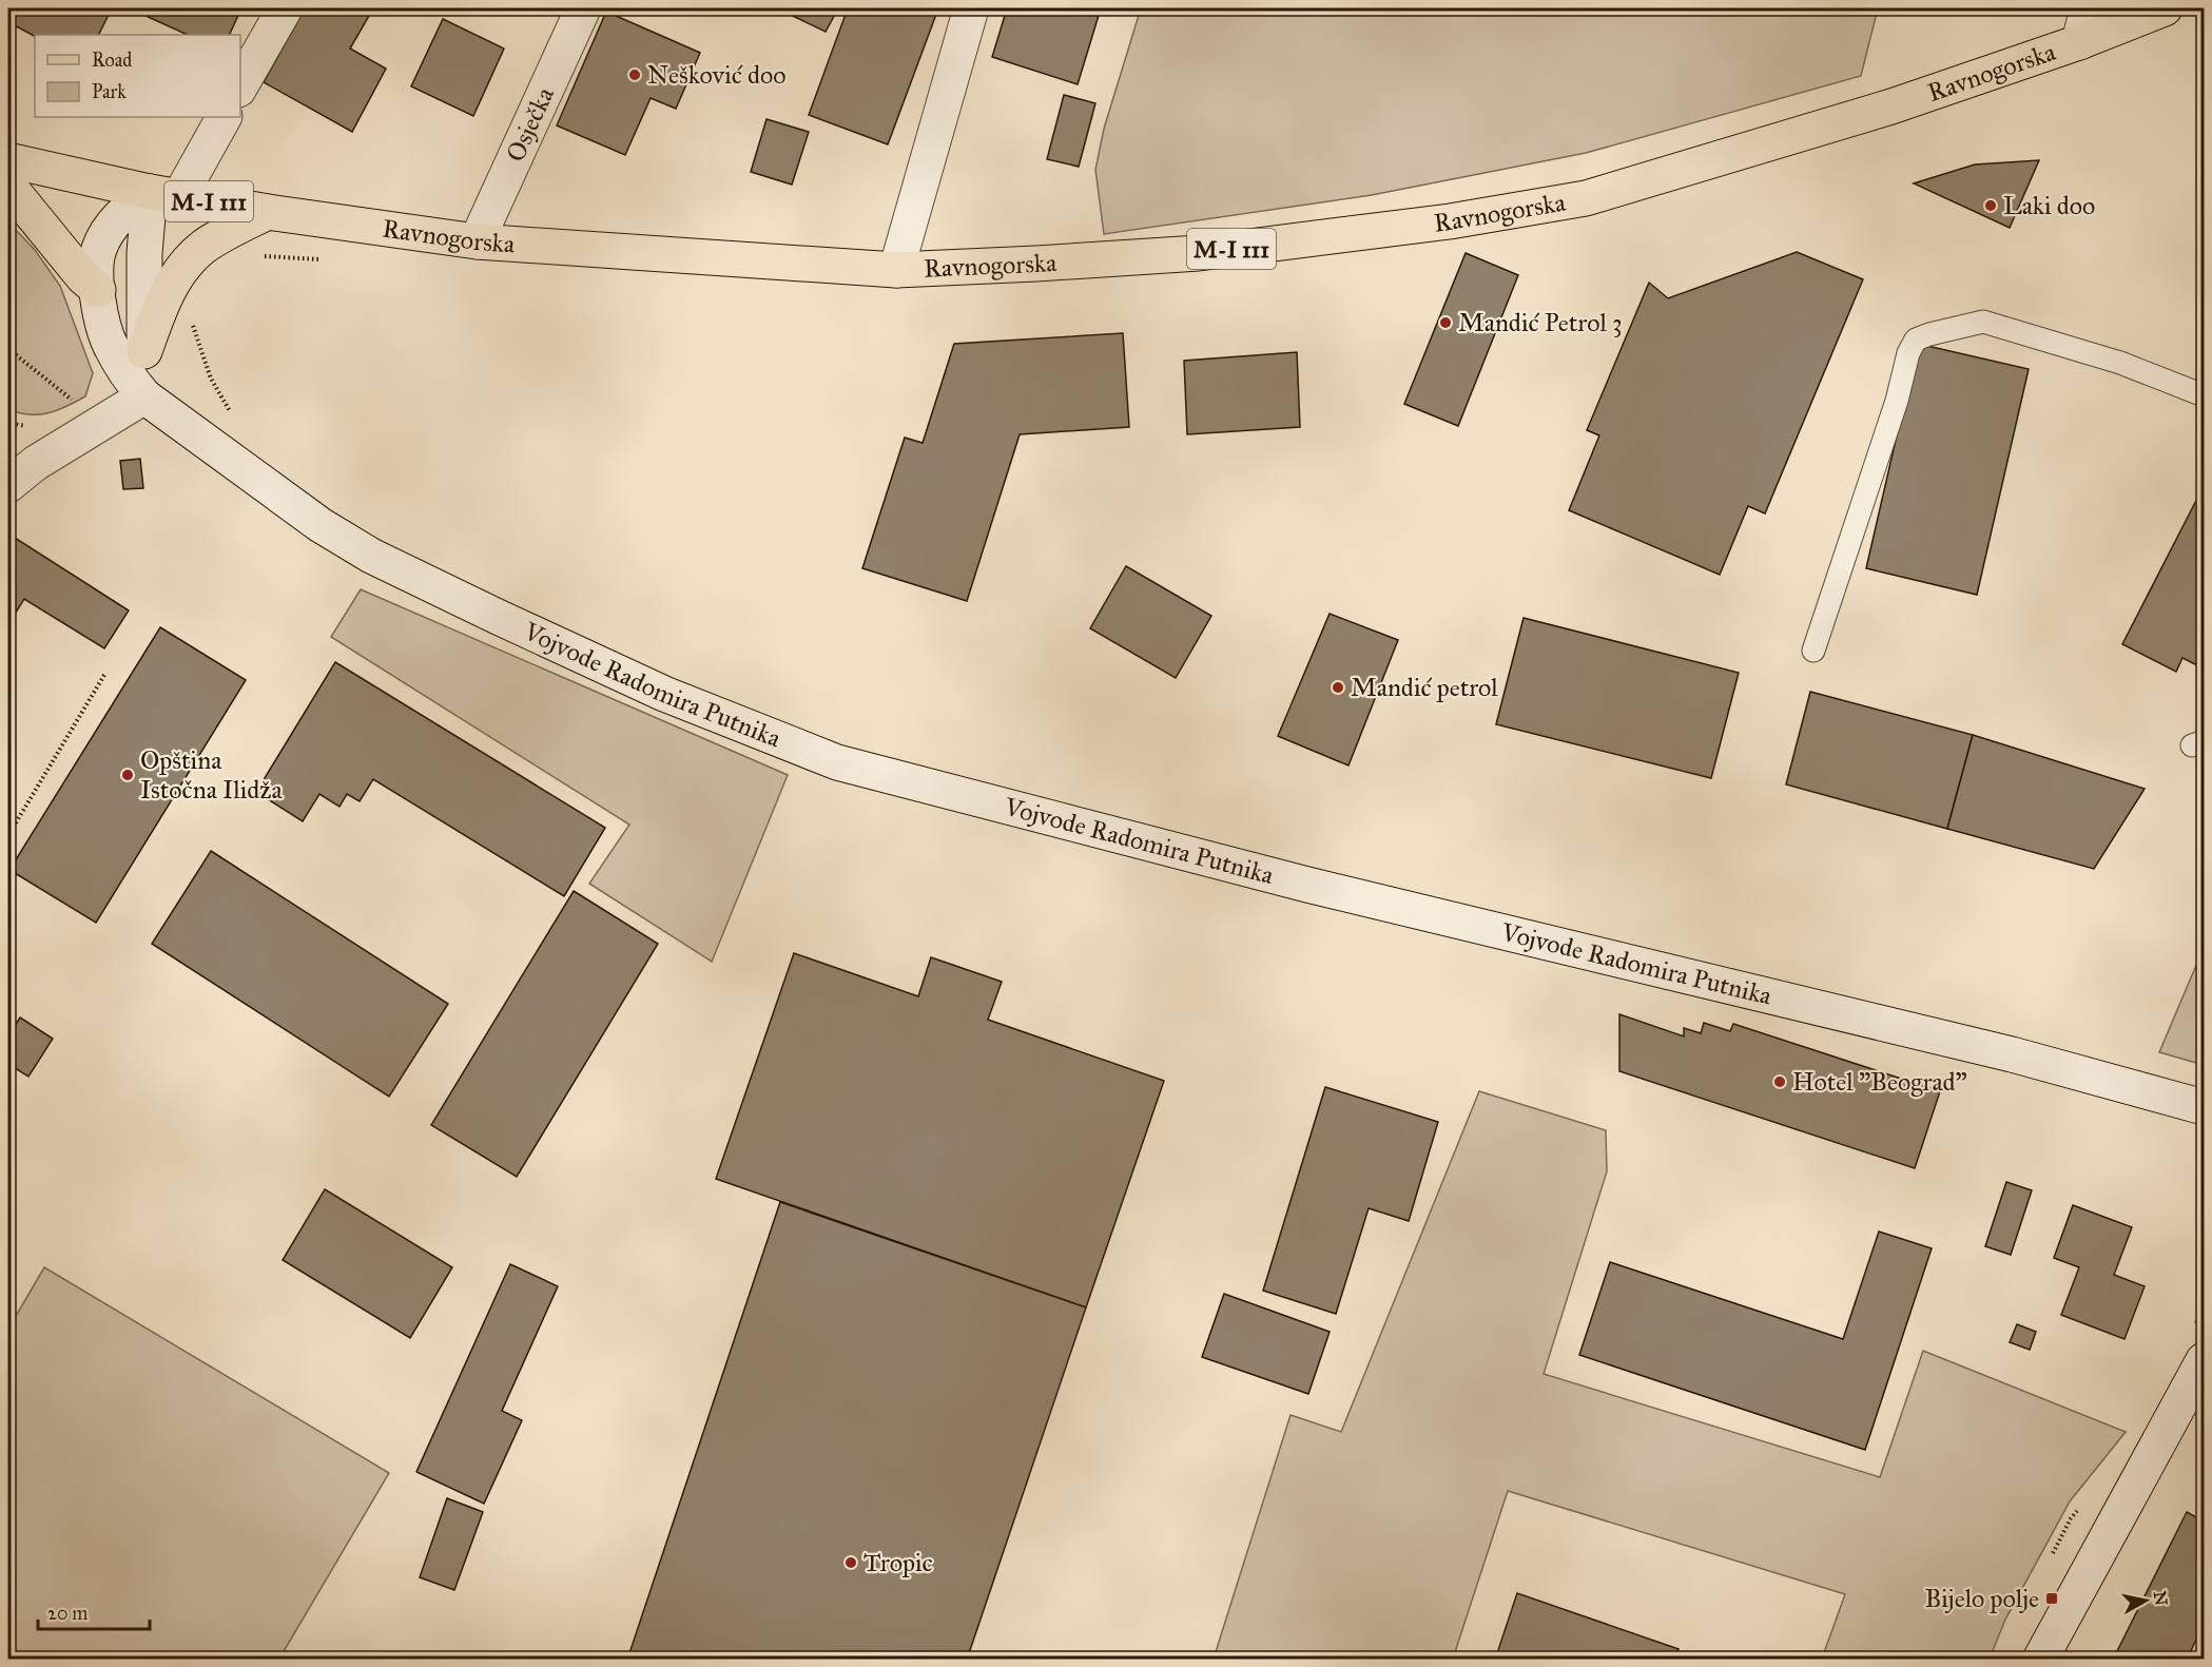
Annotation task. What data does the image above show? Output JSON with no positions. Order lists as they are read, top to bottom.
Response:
{
  "streets": {
    "main road": [
      "Ravnogorska",
      "Osječka",
      "M-I 111",
      "Vojvode Radomira Putnika"
    ]
  },
  "crossings": [
    ["Ravnogorska", "Osječka"],
    ["Ravnogorska", "Vojvode Radomira Putnika"]
  ],
  "places": {
    "other": [
      "Nešković doo",
      "Laki doo",
      "Mandić Petrol 3",
      "Mandić petrol",
      "Opština Istočna Ilidža",
      "Hotel \"Beograd\"",
      "Tropic"
    ],
    "transit": ["Bijelo polje"]
  },
  "legend": ["Road", "Park"],
  "scale_bar": "20 m",
  "north": "right"
}
